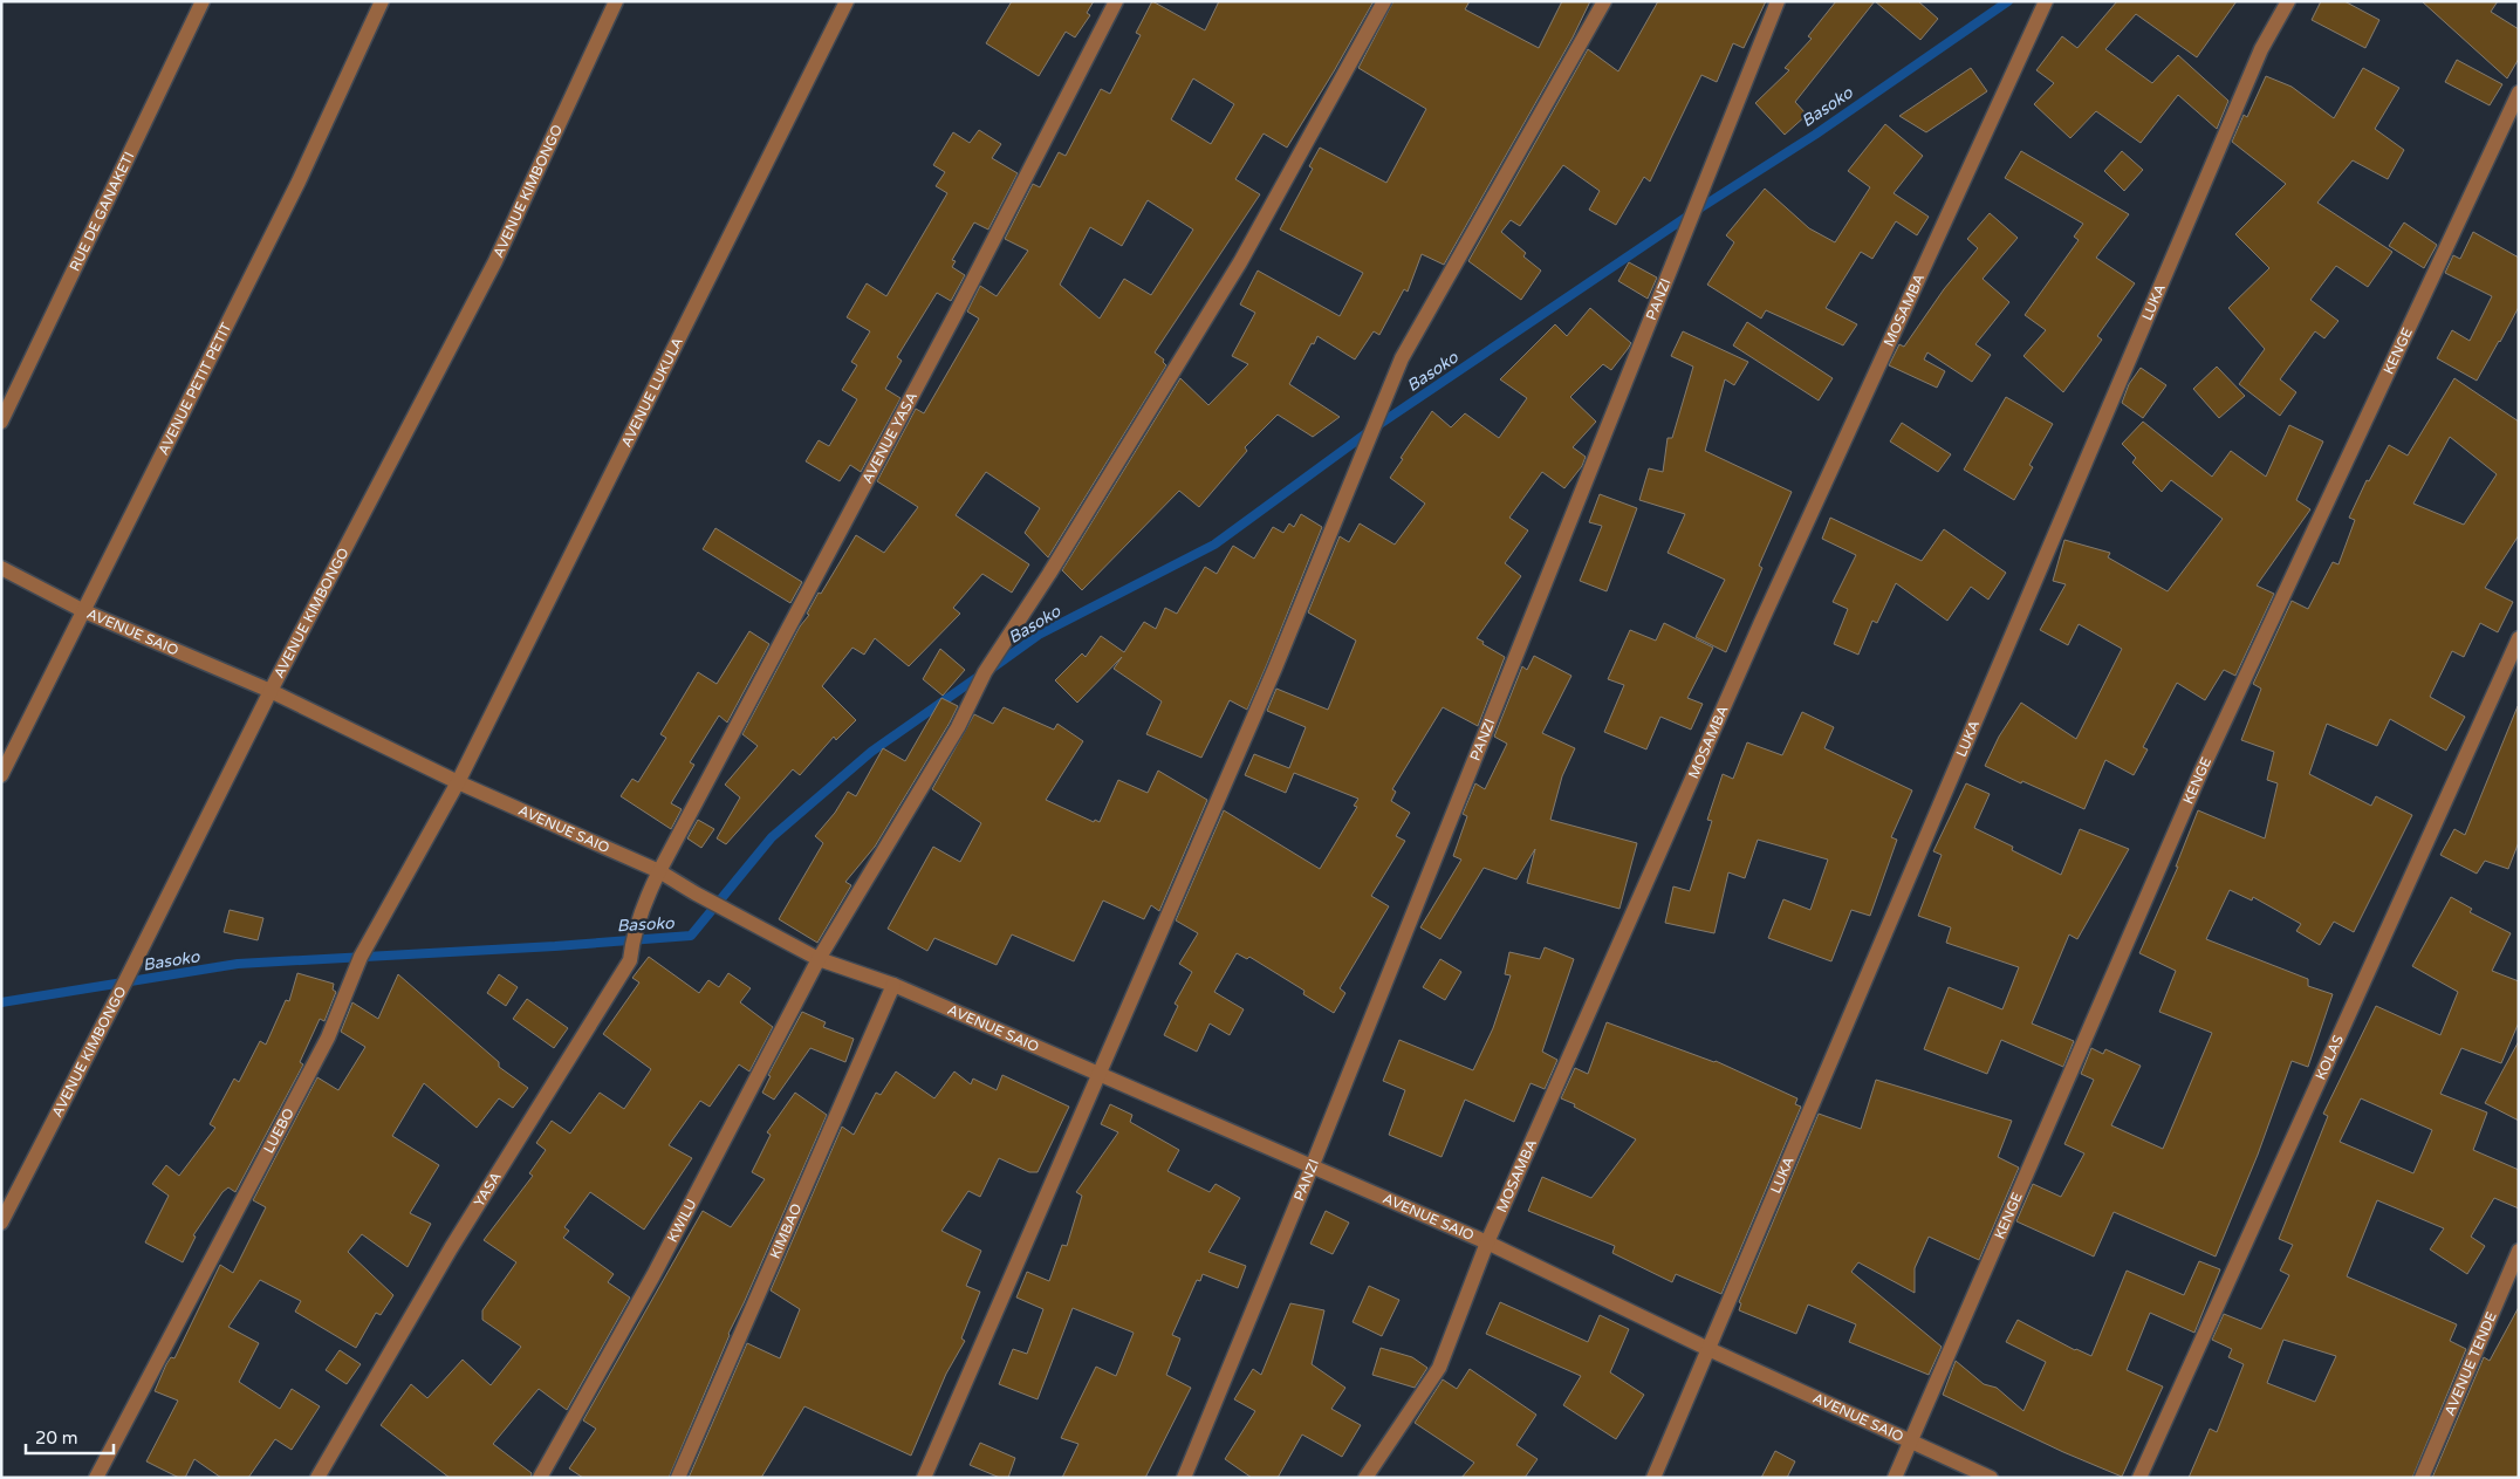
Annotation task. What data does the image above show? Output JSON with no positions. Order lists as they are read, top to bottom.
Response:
{
  "streets": {
    "street": [
      "AVENUE KIMBONGO",
      "RUE DE GANAKETI",
      "PANZI",
      "LUKA",
      "MOSAMBA",
      "KENGE",
      "AVENUE PETIT PETIT",
      "AVENUE LUKULA",
      "AVENUE YASA",
      "AVENUE SAIO",
      "KOLAS",
      "LUEBO",
      "YASA",
      "KWILU",
      "KIMBAO",
      "AVENUE TENDE"
    ]
  },
  "crossings": [
    ["AVENUE KIMBONGO", "AVENUE SAIO"],
    ["PANZI", "AVENUE SAIO"],
    ["LUKA", "AVENUE SAIO"],
    ["MOSAMBA", "AVENUE SAIO"],
    ["KENGE", "AVENUE SAIO"],
    ["AVENUE PETIT PETIT", "AVENUE SAIO"],
    ["AVENUE LUKULA", "AVENUE SAIO"],
    ["AVENUE LUKULA", "LUEBO"],
    ["AVENUE YASA", "AVENUE SAIO"],
    ["AVENUE YASA", "YASA"],
    ["AVENUE SAIO", "LUEBO"],
    ["AVENUE SAIO", "YASA"],
    ["AVENUE SAIO", "KWILU"],
    ["AVENUE SAIO", "KIMBAO"]
  ],
  "water": ["Basoko"],
  "scale_bar": "20 m"
}
